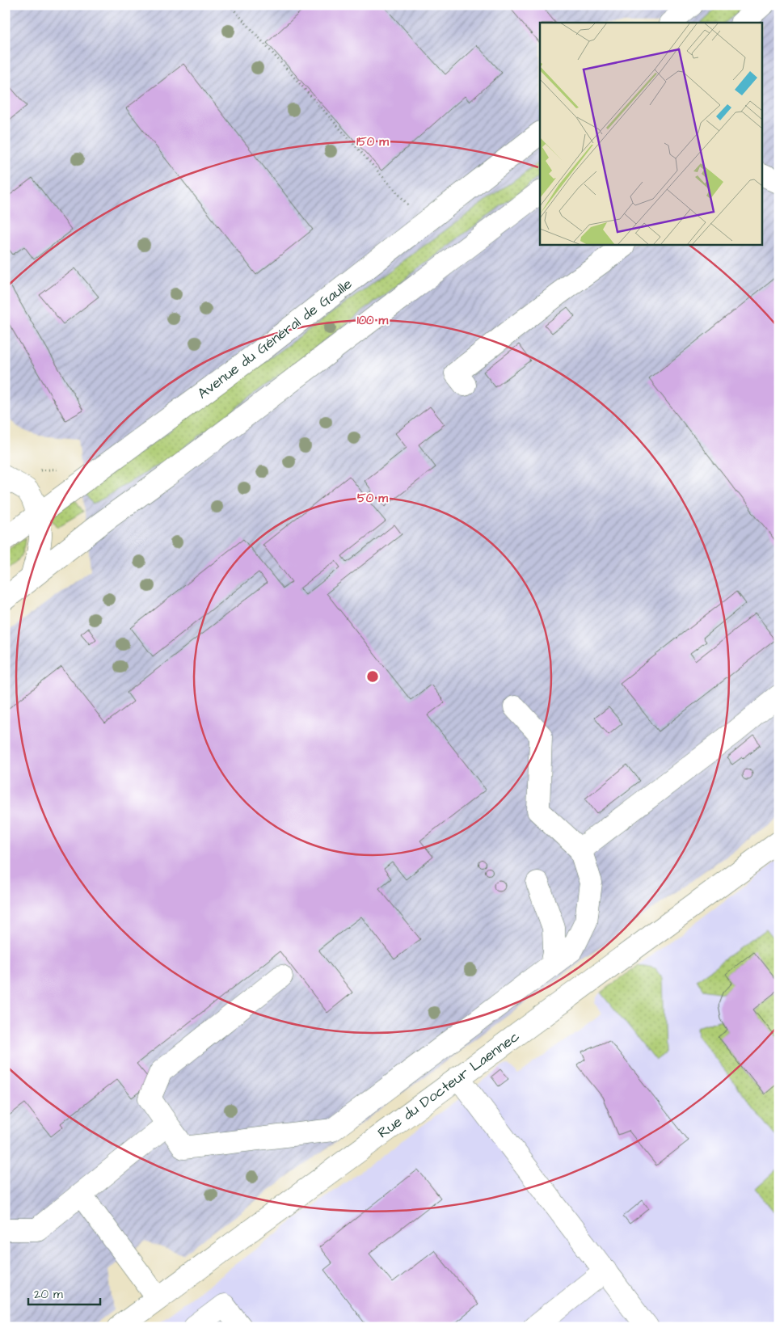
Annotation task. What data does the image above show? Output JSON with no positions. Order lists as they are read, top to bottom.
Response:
{
  "streets": {
    "main road": ["Avenue du Général de Gaulle", "Rue du Docteur Laennec"]
  },
  "scale_bar": "20 m",
  "rings": ["150 m", "100 m", "50 m"]
}
